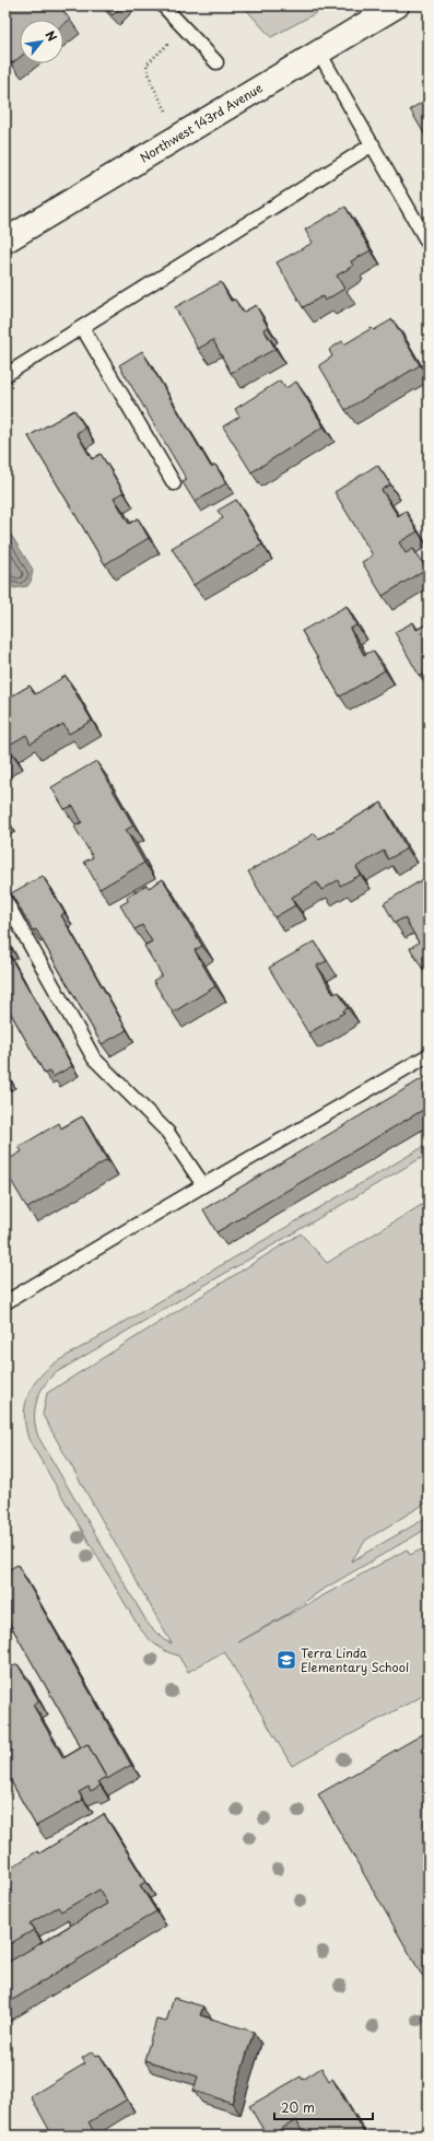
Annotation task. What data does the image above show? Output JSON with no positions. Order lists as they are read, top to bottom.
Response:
{
  "streets": {
    "main road": ["Northwest 143rd Avenue"]
  },
  "places": {
    "school or university": ["Terra Linda Elementary School"]
  },
  "scale_bar": "20 m",
  "north": "top right"
}
